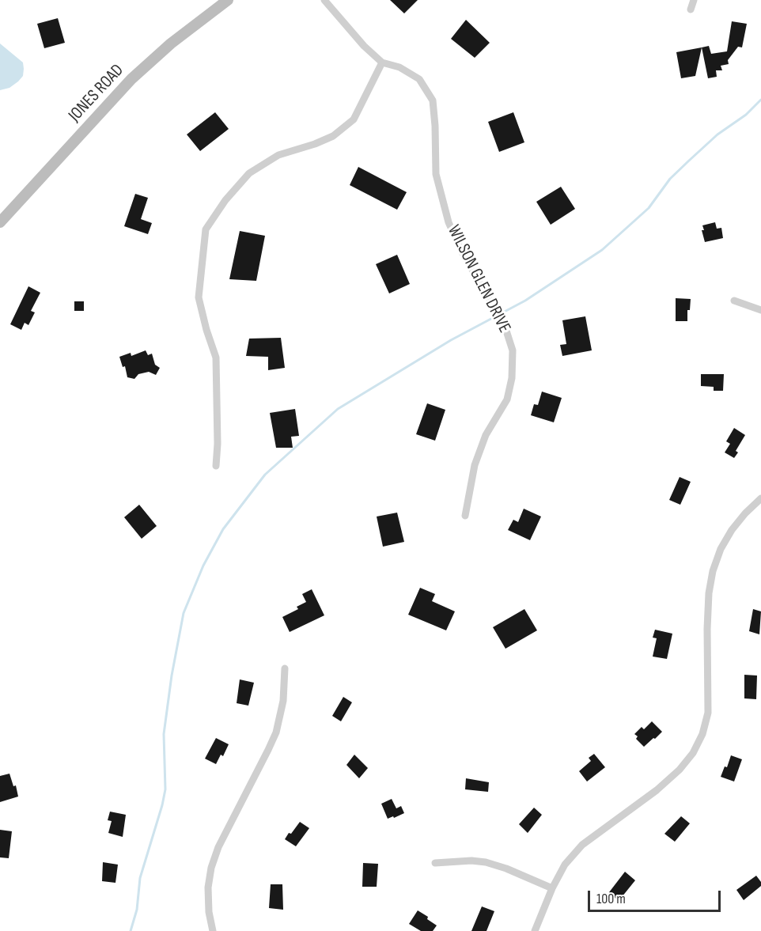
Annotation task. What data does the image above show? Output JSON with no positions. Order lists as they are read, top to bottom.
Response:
{
  "streets": {
    "street": ["JONES ROAD", "WILSON GLEN DRIVE"]
  },
  "scale_bar": "100 m"
}
